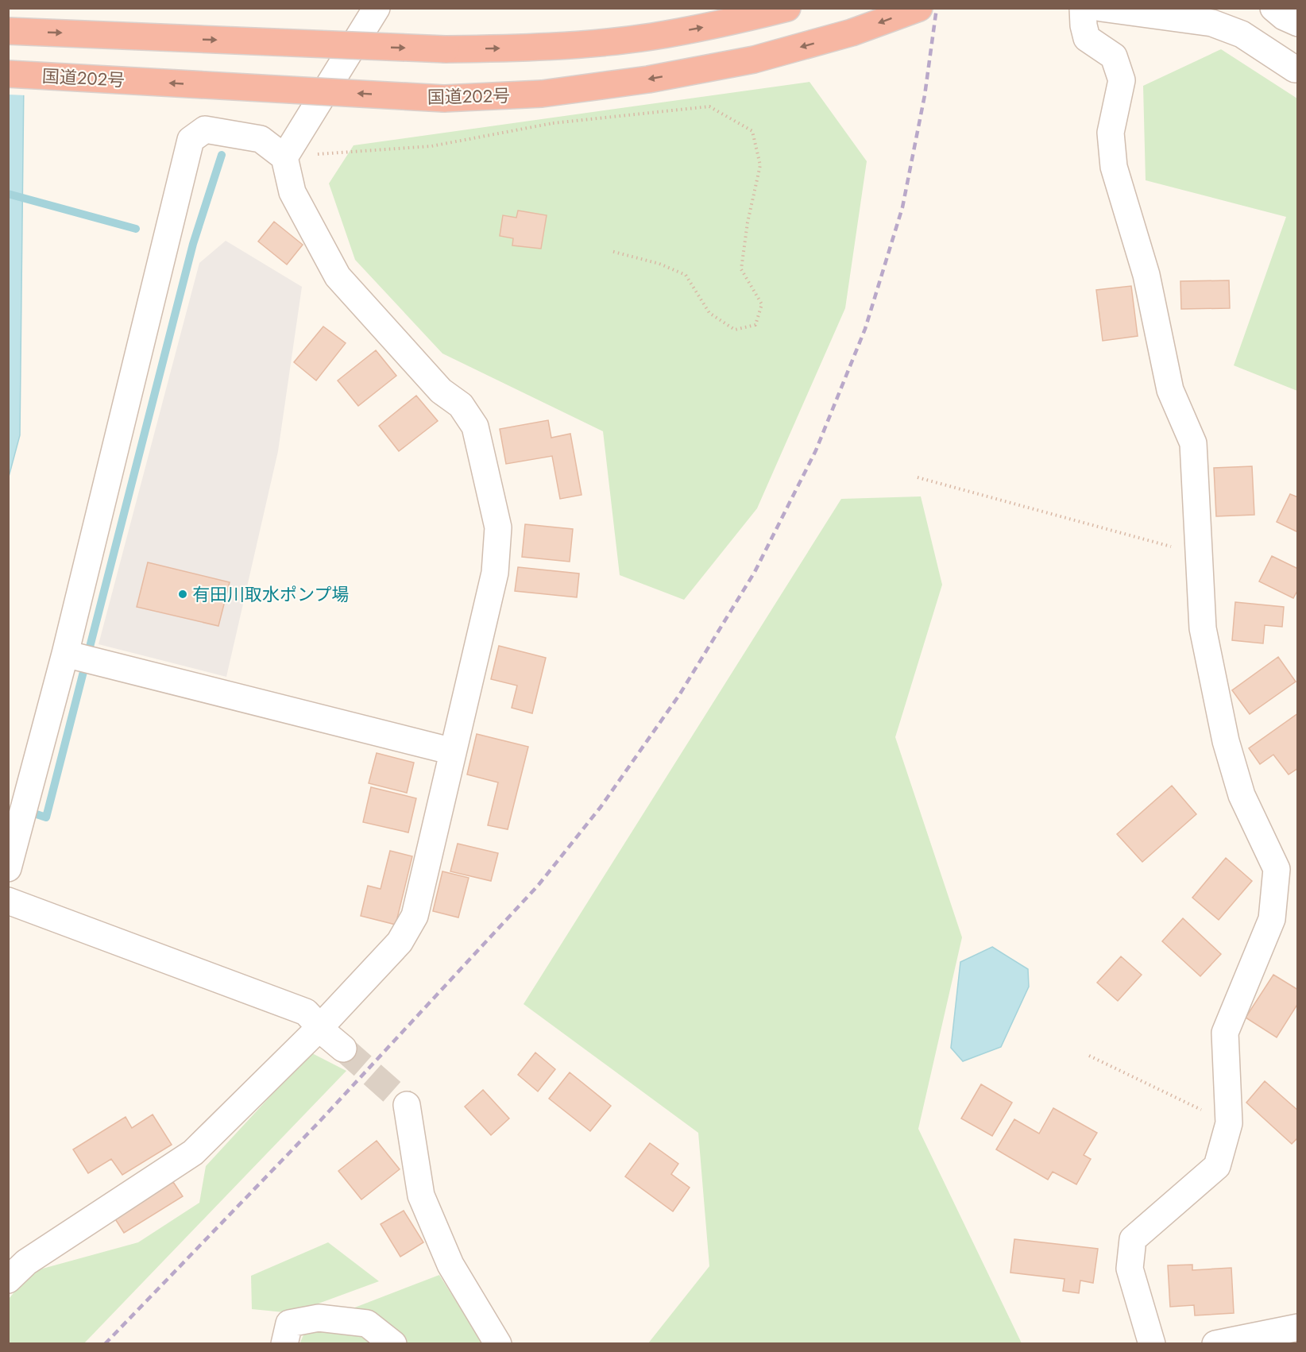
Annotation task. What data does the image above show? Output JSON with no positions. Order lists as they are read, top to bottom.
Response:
{
  "streets": {
    "highway": ["国道202号"]
  },
  "places": ["有田川取水ポンプ場"]
}
